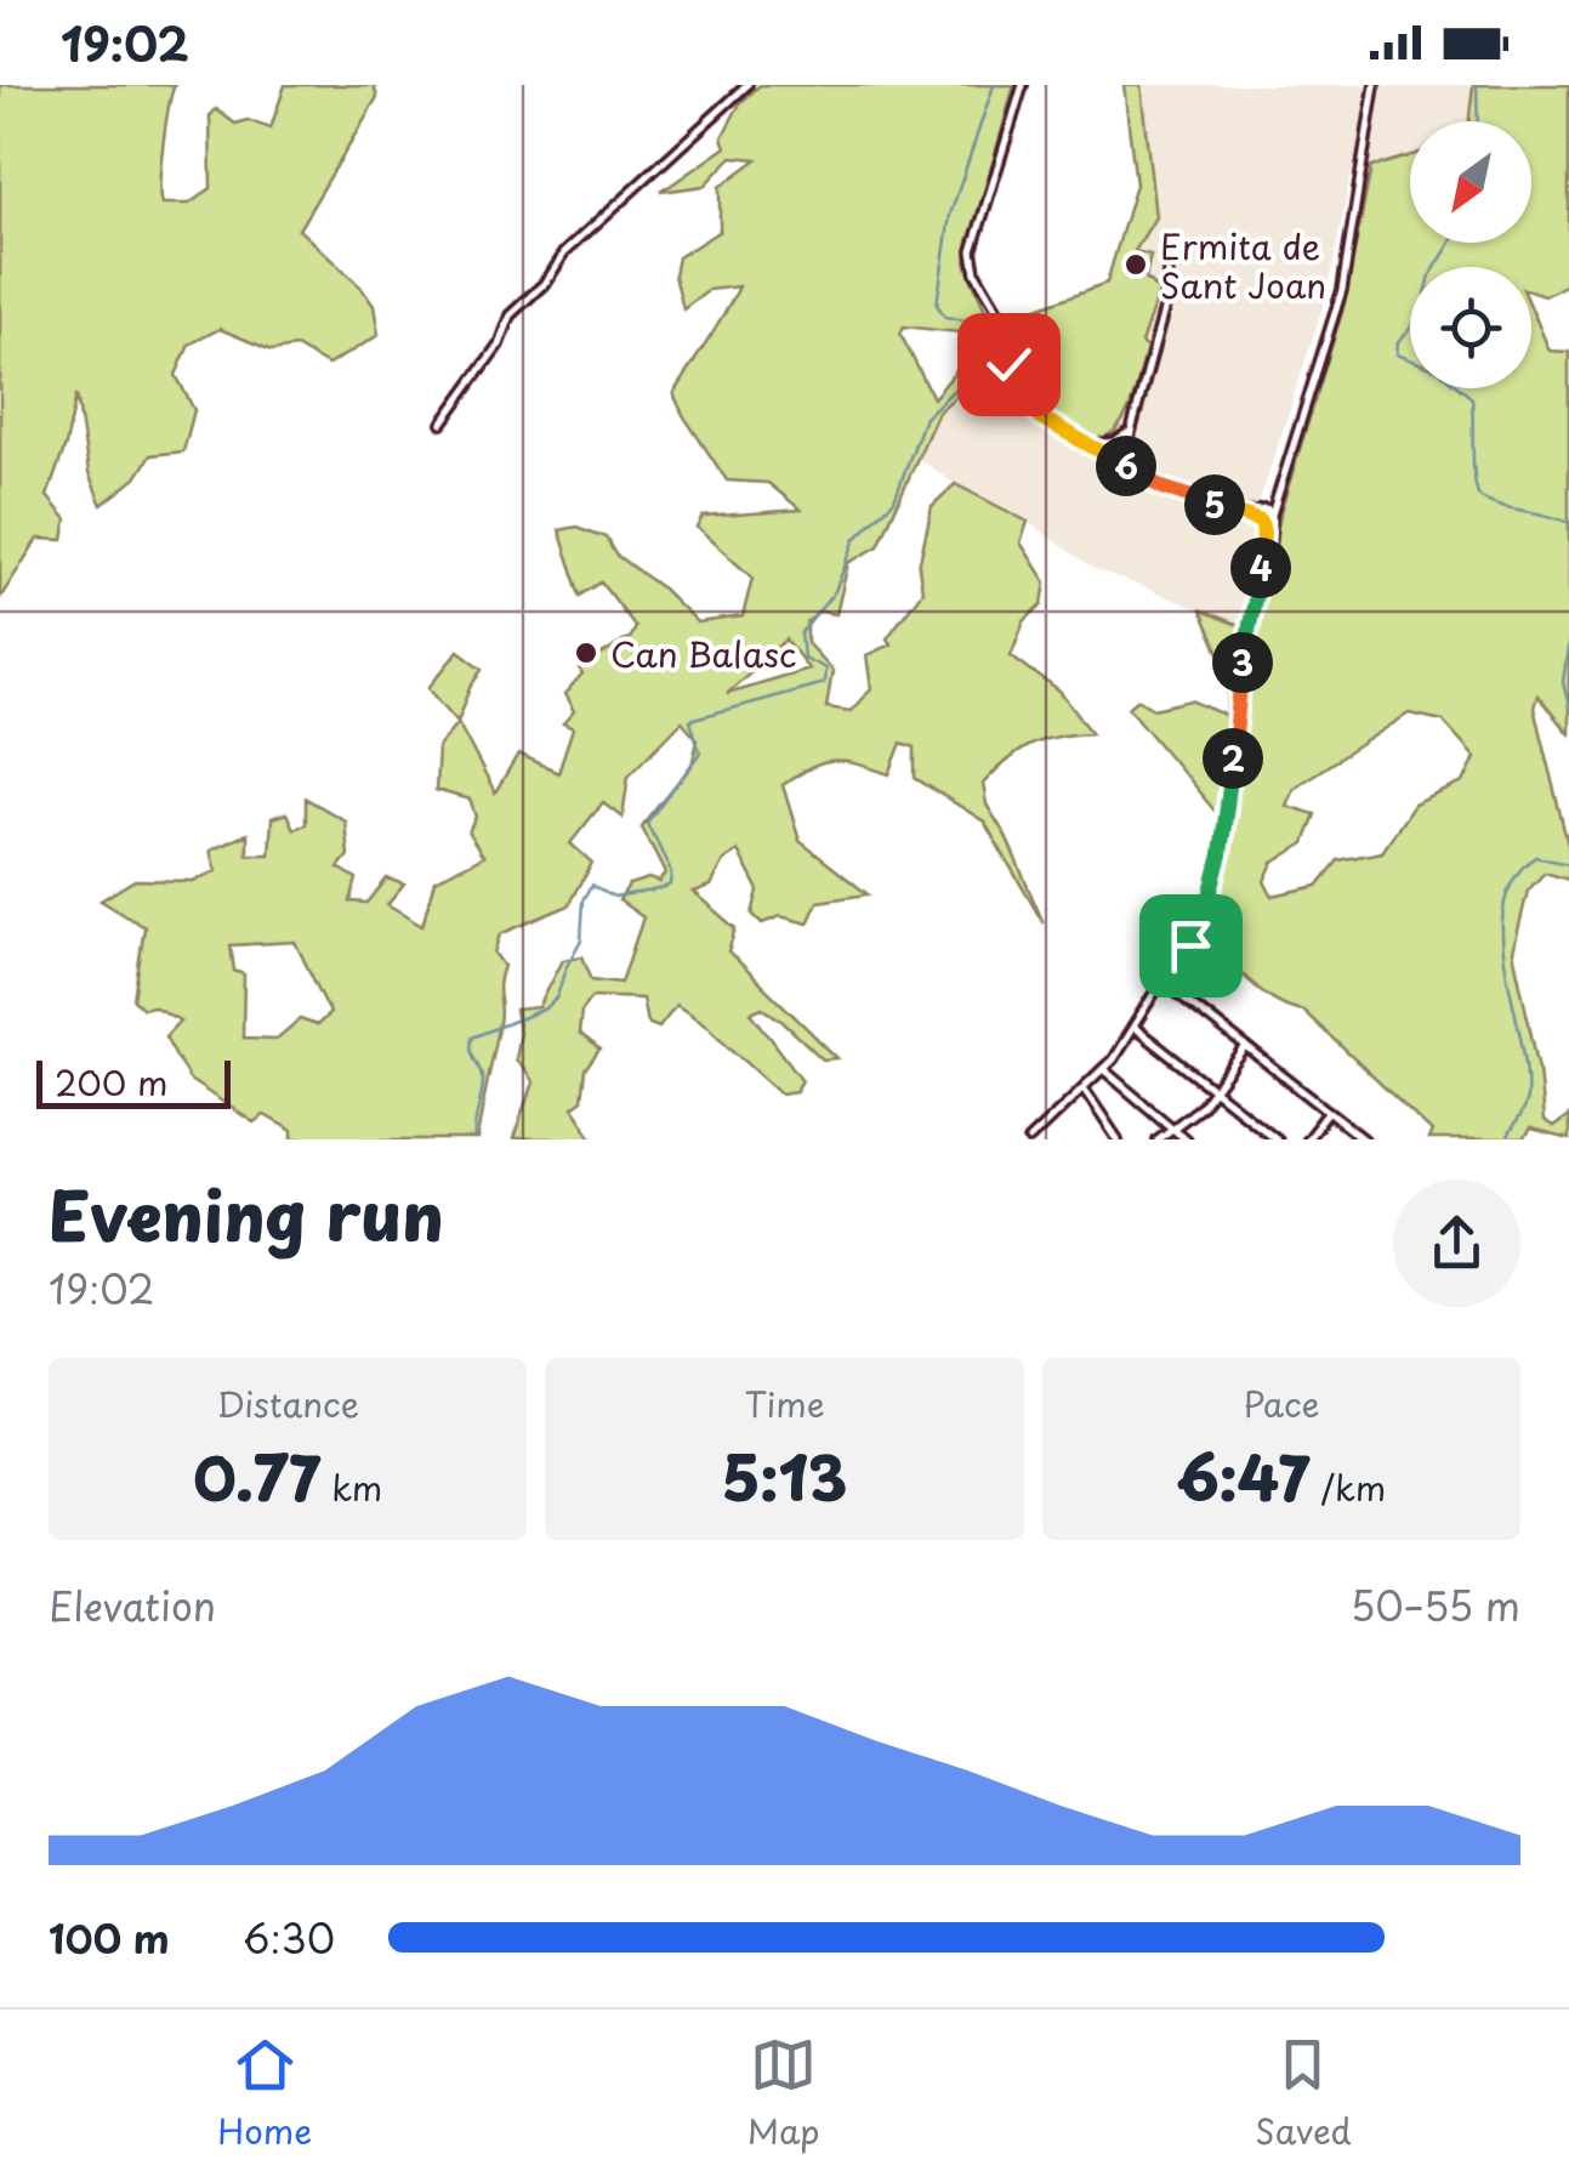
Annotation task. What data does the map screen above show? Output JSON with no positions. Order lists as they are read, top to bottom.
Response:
{
  "places": ["Ermita de Sant Joan", "Can Balasc"],
  "scale_bar": "200 m",
  "north": "bottom left",
  "page": {
    "status": "19:02",
    "pins": [
      "6",
      "5",
      "4",
      "3",
      "2"
    ],
    "scale": "200 m",
    "heading": ["Evening run", "19:02"],
    "stats": [
      ["Distance", "0.77 km"],
      ["Time", "5:13"],
      ["Pace", "6:47 /km"]
    ],
    "chart": ["Elevation", "50–55 m"],
    "list": [
      {
        "name": "100 m",
        "note": "6:30"
      }
    ],
    "tabs": ["Home", "Map", "Saved"]
  }
}
